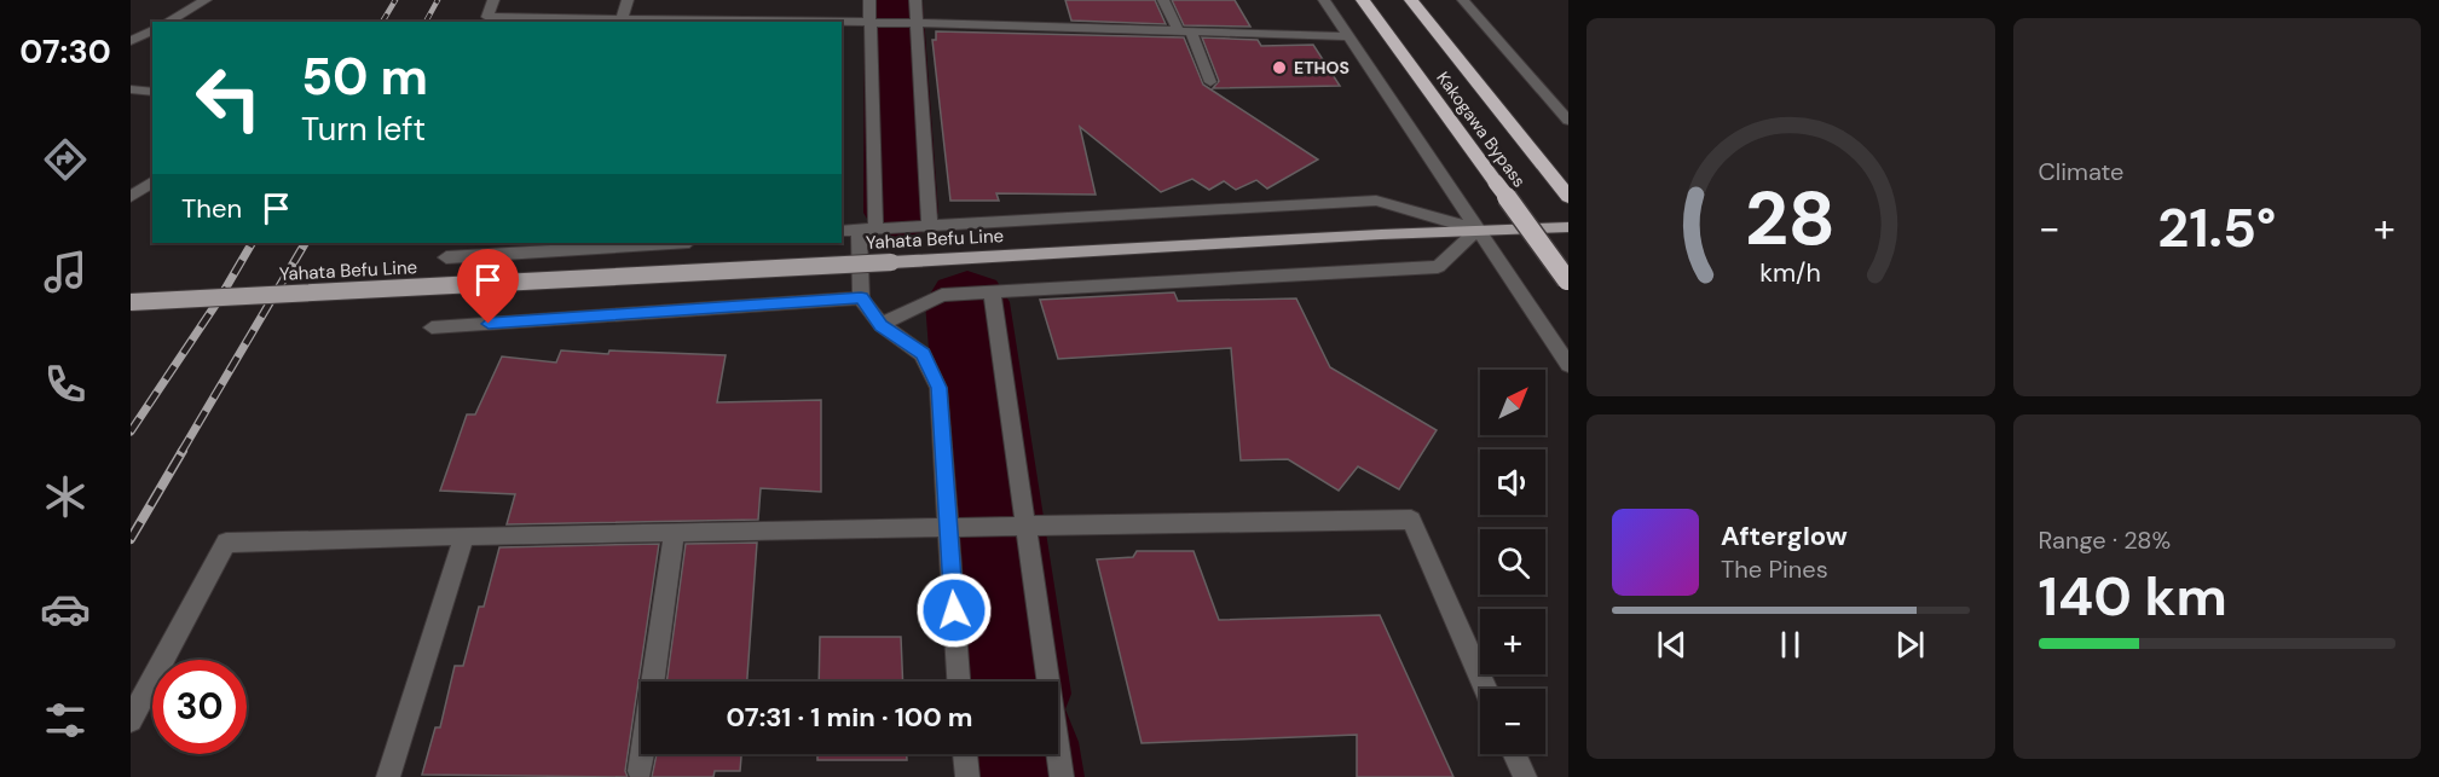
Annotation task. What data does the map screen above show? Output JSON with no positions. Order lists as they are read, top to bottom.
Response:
{
  "streets": {
    "highway": ["Kakogawa Bypass"],
    "main road": ["Yahata Befu Line"]
  },
  "places": ["ETHOS"],
  "north": "top right",
  "page": {
    "tabs": "07:30",
    "tile": [
      "Climate",
      ["Range · 28%", "140 km"]
    ],
    "turn": ["50 m", "Turn left"],
    "then": "Then",
    "heat": ["−", "21.5°", "+"],
    "map_buttons": ["+", "−"],
    "song": ["Afterglow", "The Pines"],
    "limit": "30",
    "trip": "07:31 · 1 min · 100 m",
    "gauge": ["28", "km/h"]
  }
}
